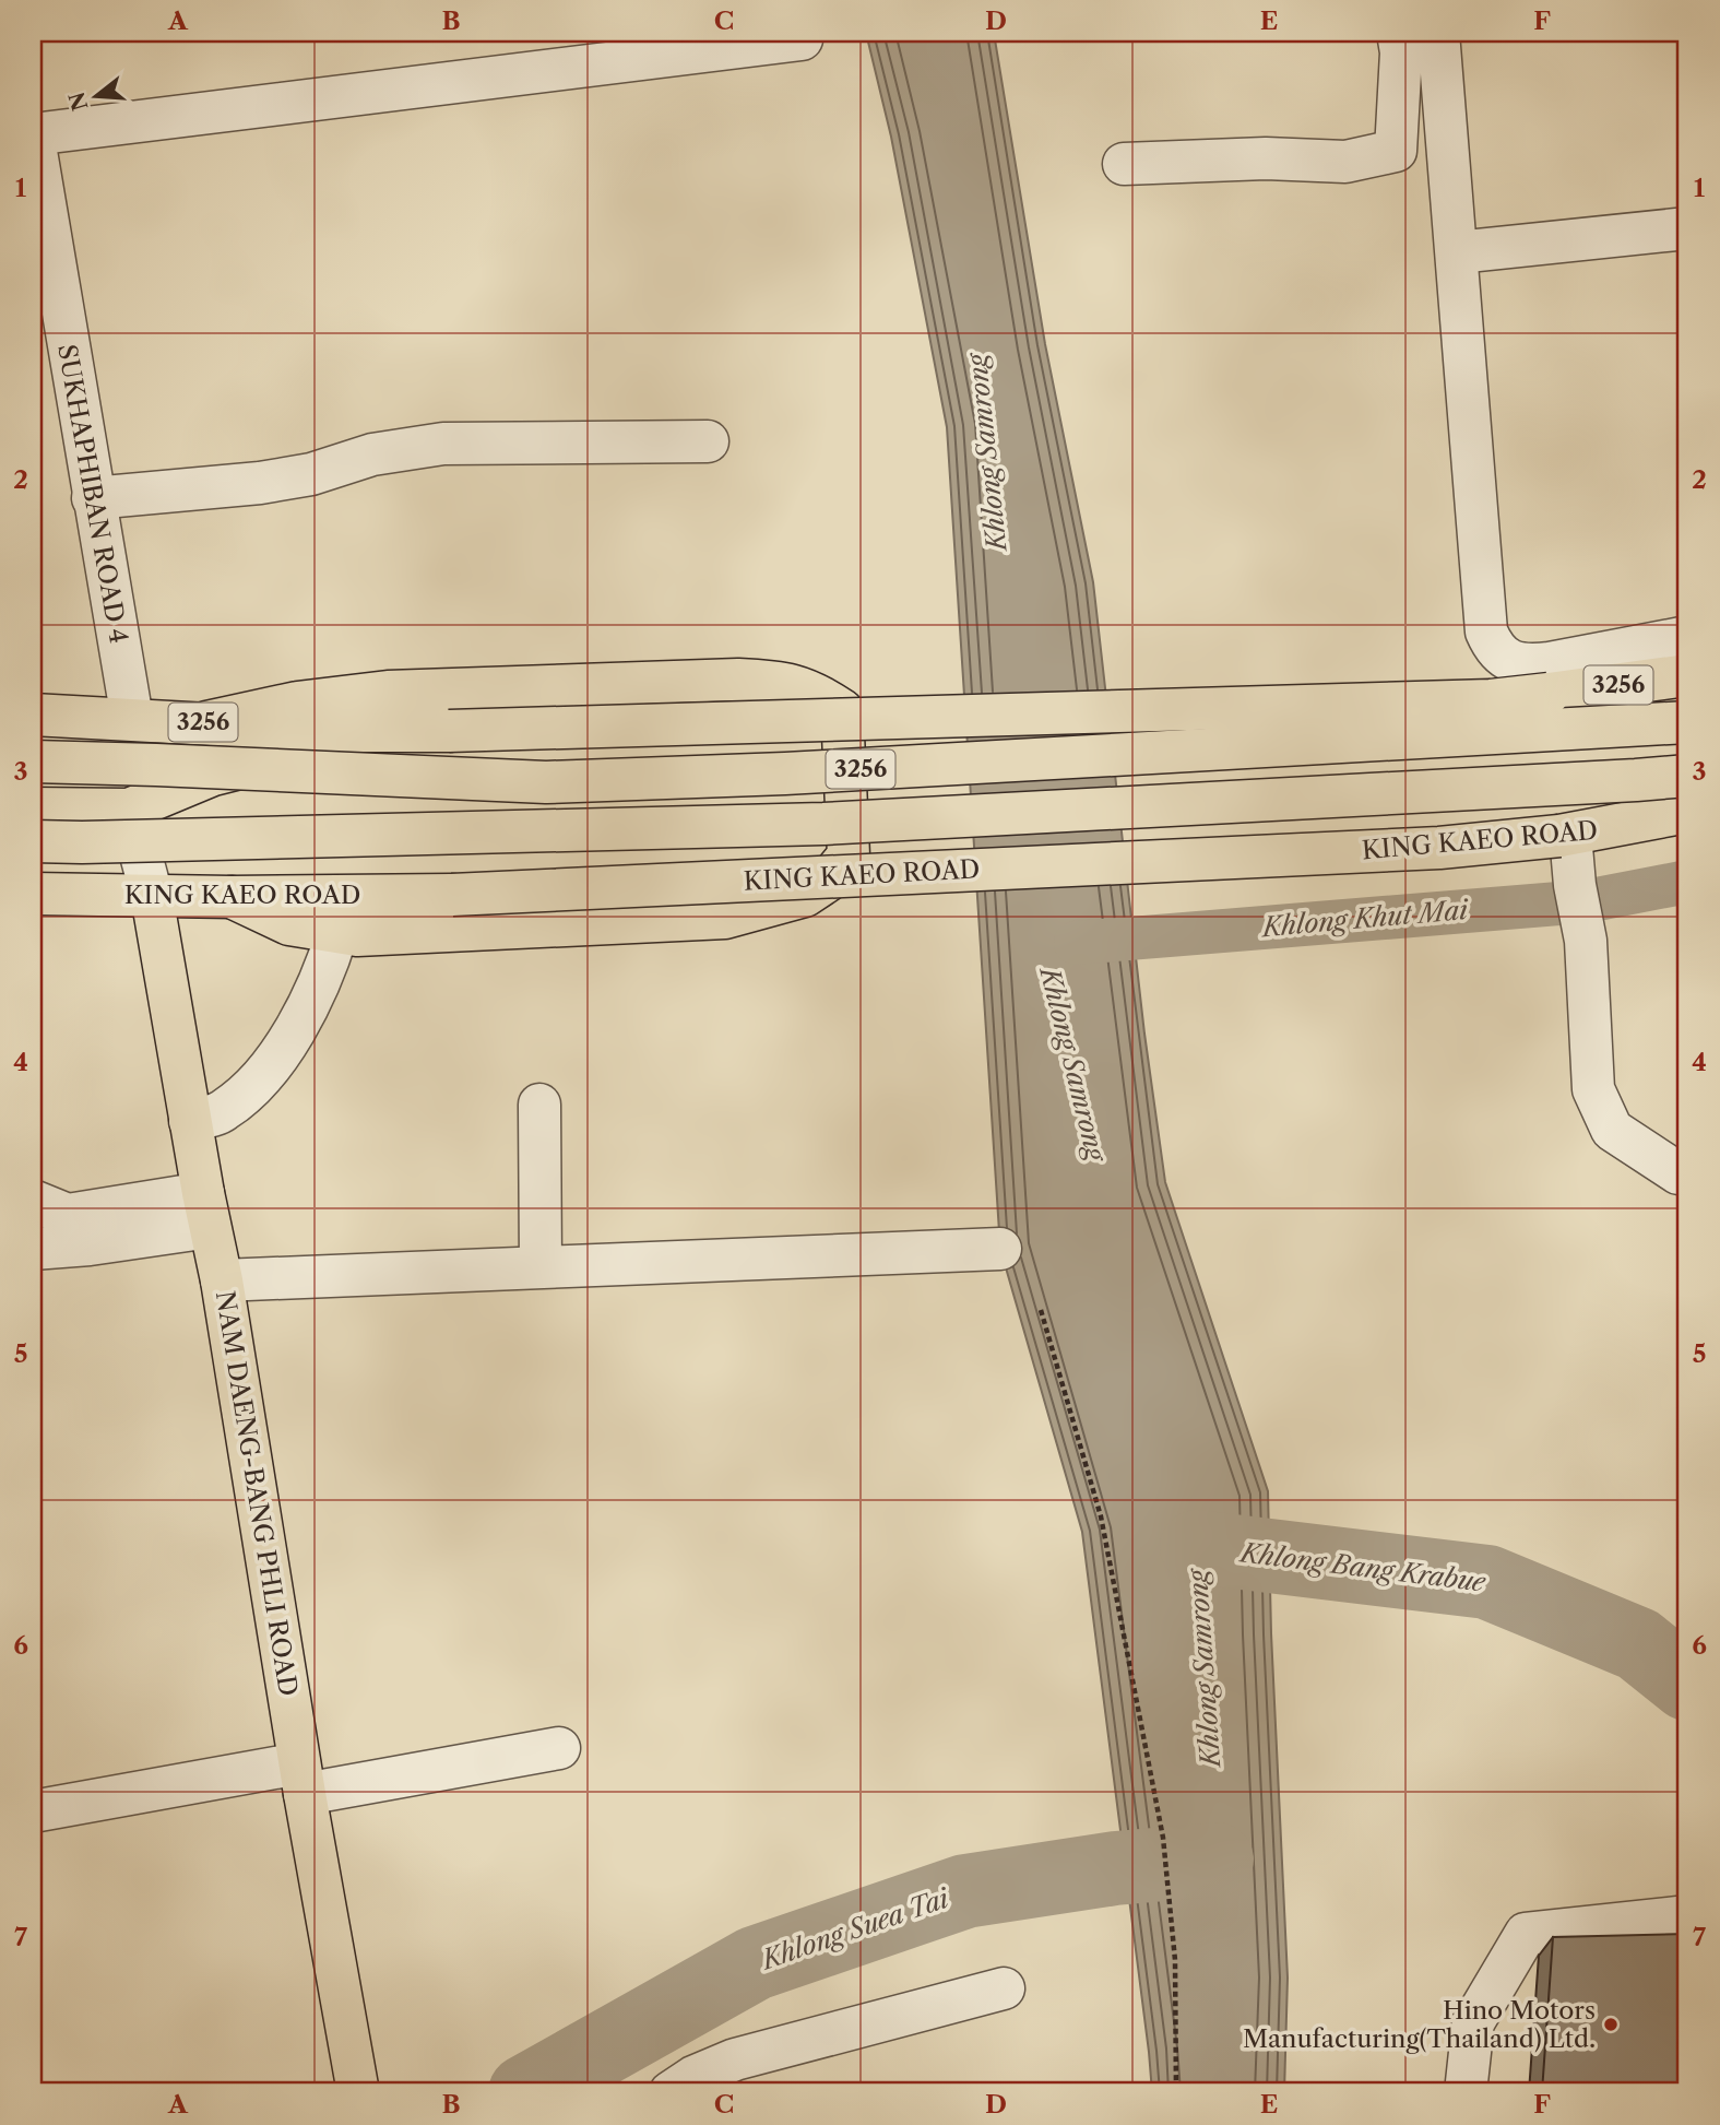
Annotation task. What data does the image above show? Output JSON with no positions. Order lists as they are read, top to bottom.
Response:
{
  "streets": {
    "main road": ["3256", "KING KAEO ROAD", "NAM DAENG-BANG PHLI ROAD"],
    "street": ["SUKHAPHIBAN ROAD 4"]
  },
  "crossings": [
    ["SUKHAPHIBAN ROAD 4", "3256"],
    ["KING KAEO ROAD", "NAM DAENG-BANG PHLI ROAD"]
  ],
  "water": [
    "Khlong Samrong",
    "Khlong Khut Mai",
    "Khlong Bang Krabue",
    "Khlong Suea Tai"
  ],
  "places": ["Hino Motors Manufacturing(Thailand) Ltd."],
  "north": "left",
  "grid": {
    "columns": [
      "A",
      "B",
      "C",
      "D",
      "E",
      "F"
    ],
    "rows": [
      "1",
      "2",
      "3",
      "4",
      "5",
      "6",
      "7"
    ]
  }
}
